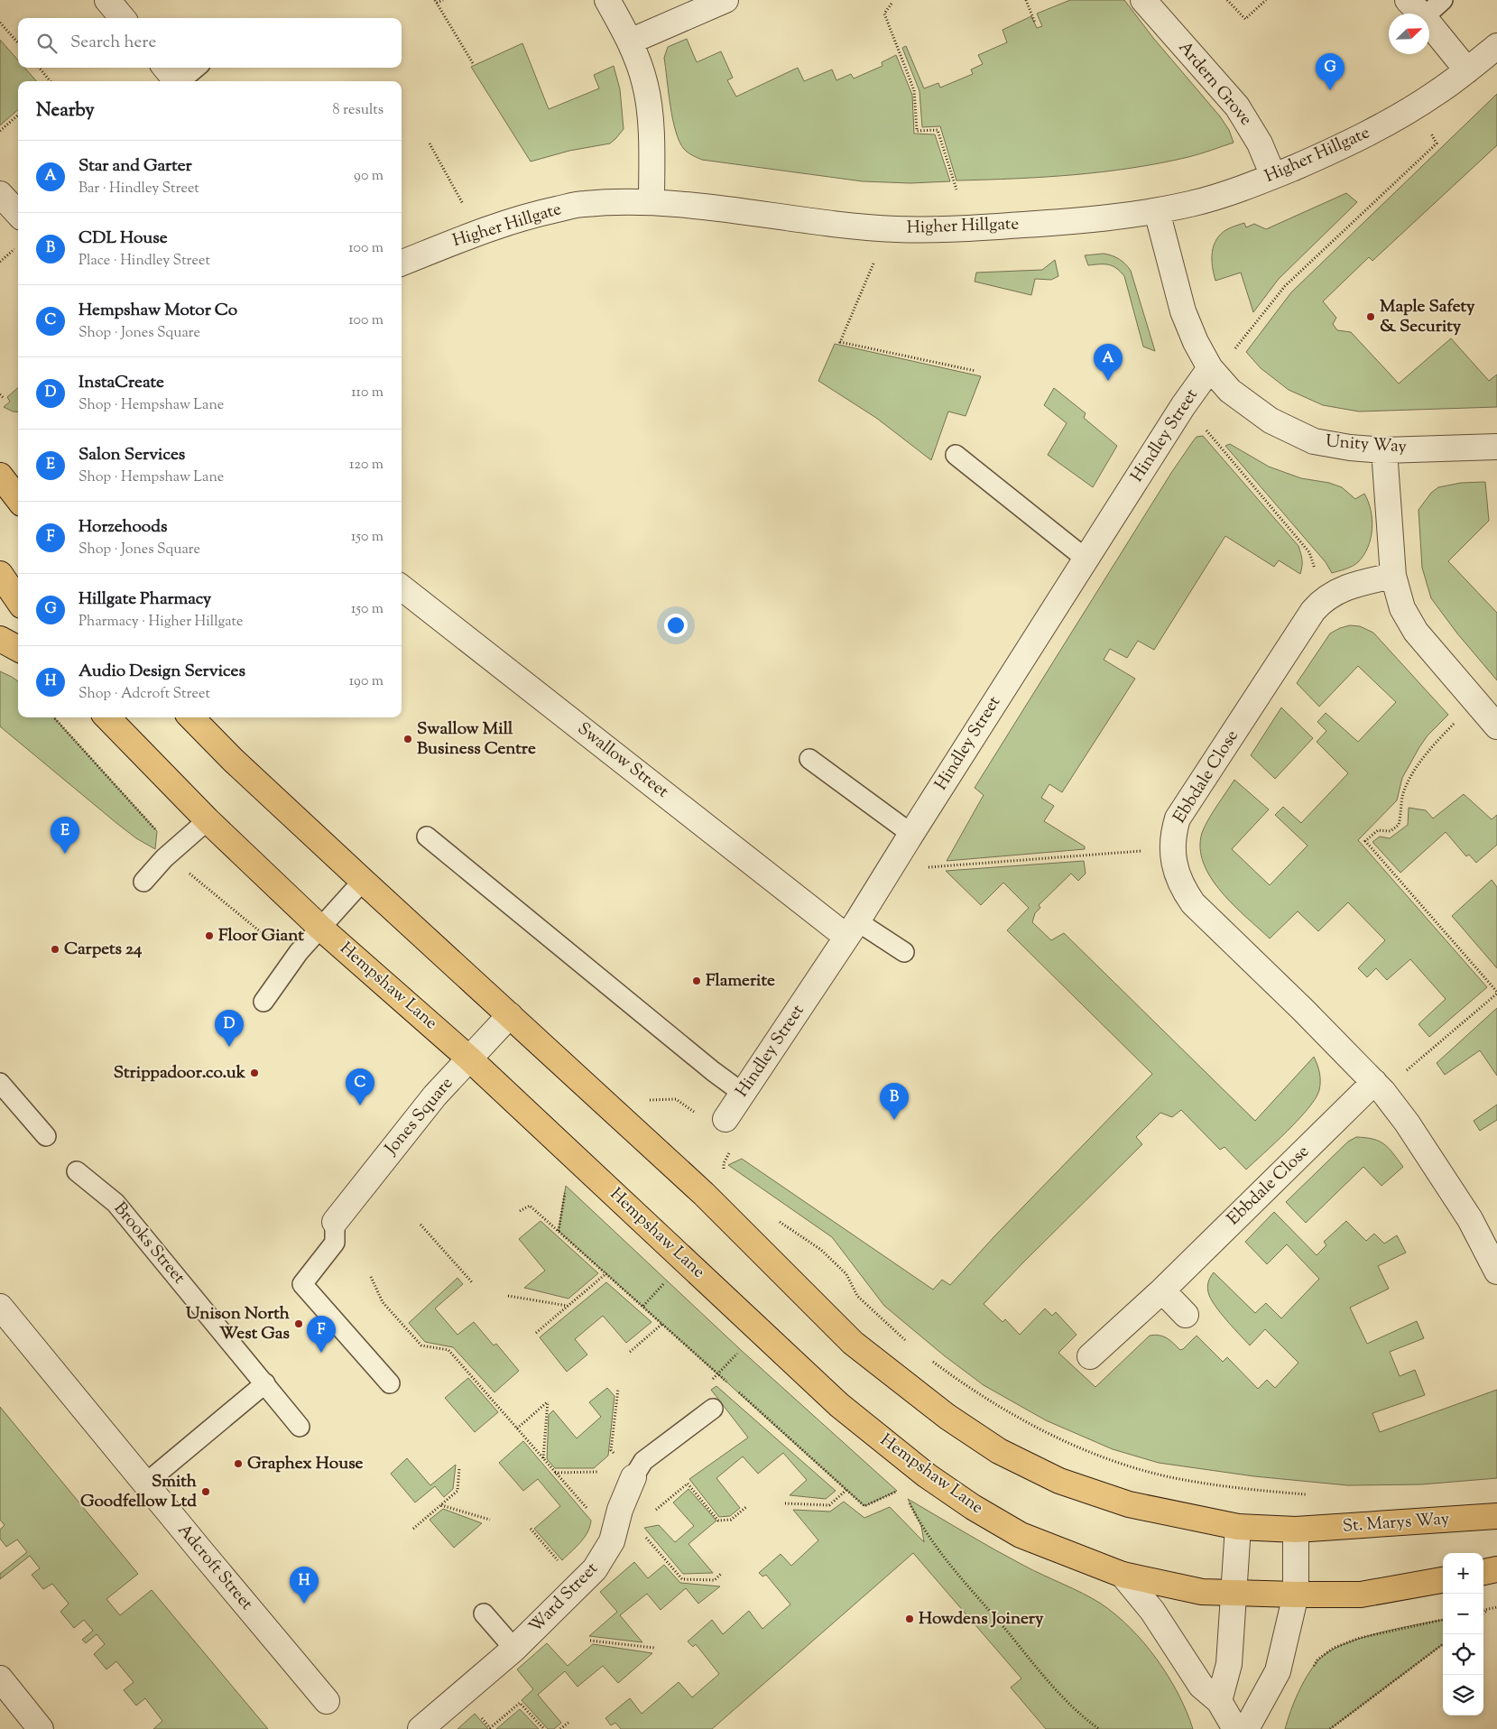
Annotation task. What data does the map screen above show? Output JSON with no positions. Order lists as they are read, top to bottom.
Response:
{
  "streets": {
    "main road": ["Hempshaw Lane", "St. Marys Way"],
    "street": [
      "Ardern Grove",
      "Higher Hillgate",
      "Hindley Street",
      "Unity Way",
      "Swallow Street",
      "Ebbdale Close",
      "Jones Square",
      "Adcroft Street",
      "Ward Street"
    ],
    "lane": ["Brooks Street"]
  },
  "crossings": [
    ["Ardern Grove", "Higher Hillgate"],
    ["Higher Hillgate", "Unity Way"],
    ["Hindley Street", "Unity Way"],
    ["Hindley Street", "Swallow Street"],
    ["Hempshaw Lane", "Jones Square"]
  ],
  "places": [
    "Maple Safety & Security",
    "Swallow Mill Business Centre",
    "Floor Giant",
    "Carpets 24",
    "Flamerite",
    "Strippadoor.co.uk",
    "Unison North West Gas",
    "Graphex House",
    "Smith Goodfellow Ltd",
    "Howdens Joinery"
  ],
  "north": "top right",
  "page": {
    "search": "Search here",
    "pins": [
      "G",
      "A",
      "E",
      "D",
      "C",
      "B",
      "F",
      "H"
    ],
    "heading": ["Nearby", "8 results"],
    "list": [
      {
        "mark": "A",
        "name": "Star and Garter",
        "note": "Bar · Hindley Street",
        "value": "90 m"
      },
      {
        "mark": "B",
        "name": "CDL House",
        "note": "Place · Hindley Street",
        "value": "100 m"
      },
      {
        "mark": "C",
        "name": "Hempshaw Motor Co",
        "note": "Shop · Jones Square",
        "value": "100 m"
      },
      {
        "mark": "D",
        "name": "InstaCreate",
        "note": "Shop · Hempshaw Lane",
        "value": "110 m"
      },
      {
        "mark": "E",
        "name": "Salon Services",
        "note": "Shop · Hempshaw Lane",
        "value": "120 m"
      },
      {
        "mark": "F",
        "name": "Horzehoods",
        "note": "Shop · Jones Square",
        "value": "150 m"
      },
      {
        "mark": "G",
        "name": "Hillgate Pharmacy",
        "note": "Pharmacy · Higher Hillgate",
        "value": "150 m"
      },
      {
        "mark": "H",
        "name": "Audio Design Services",
        "note": "Shop · Adcroft Street",
        "value": "190 m"
      }
    ],
    "map_buttons": ["+", "−"]
  }
}
